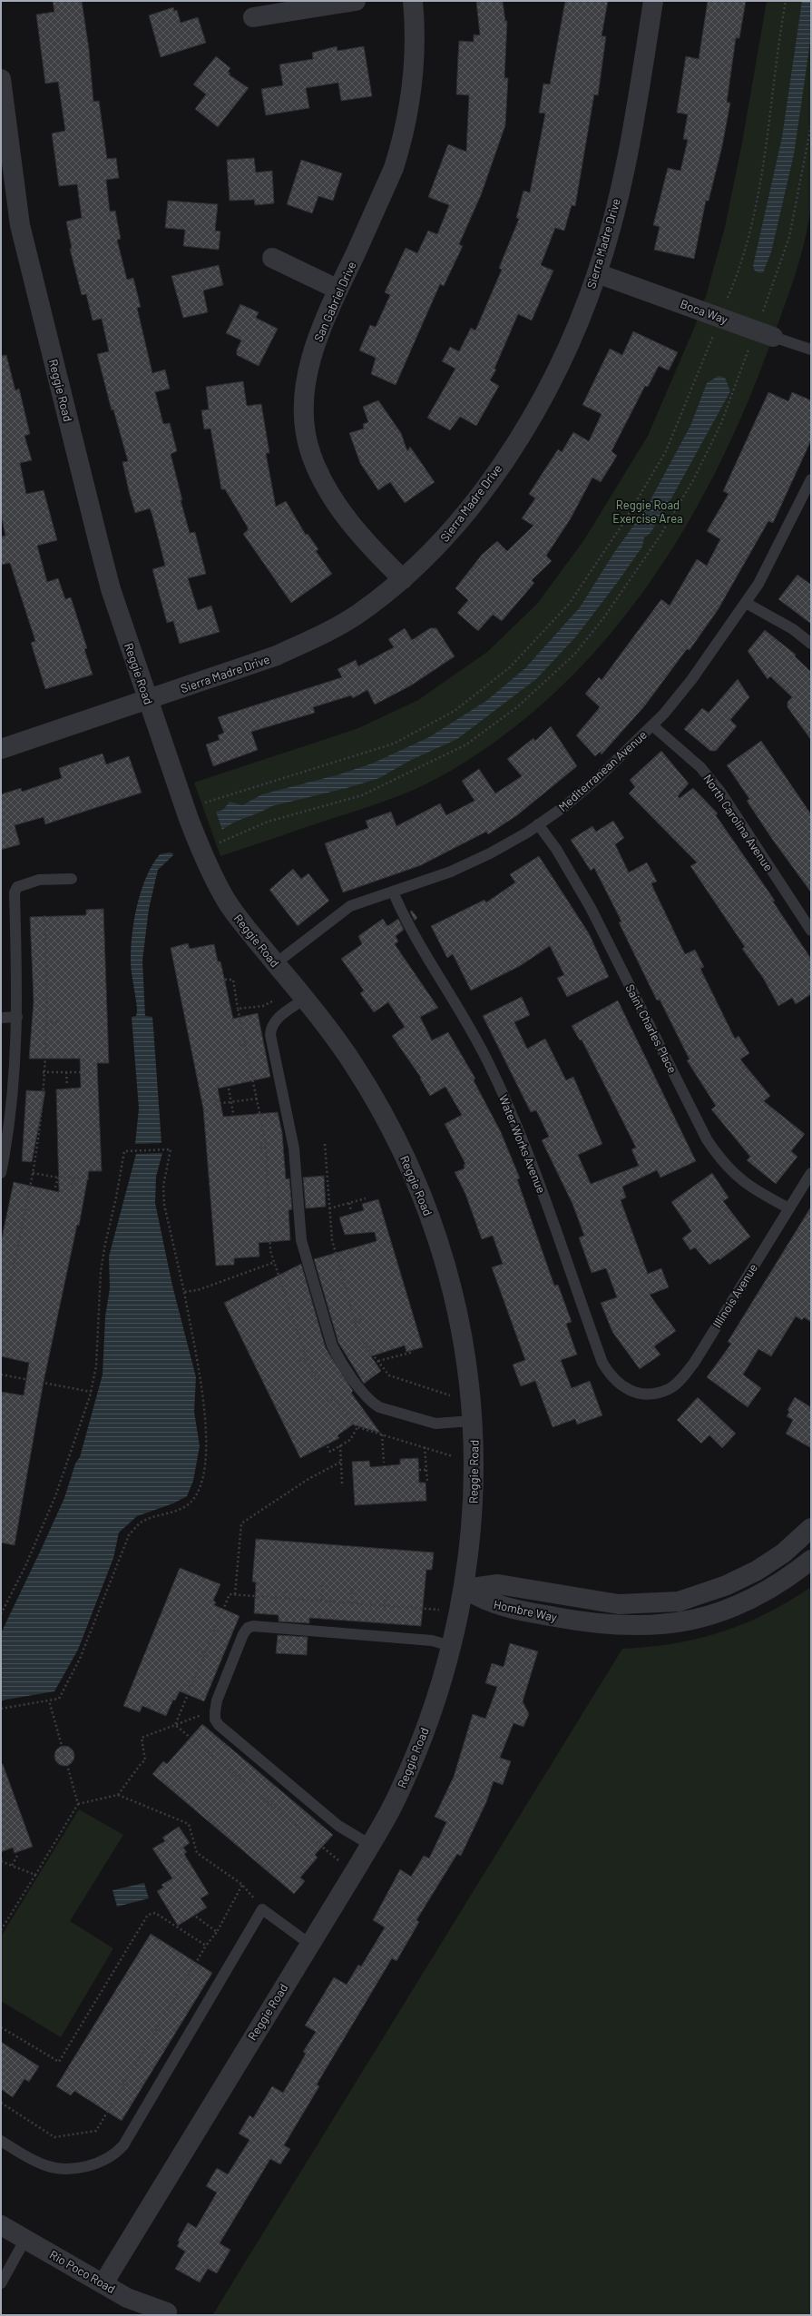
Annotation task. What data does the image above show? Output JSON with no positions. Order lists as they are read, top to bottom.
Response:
{
  "streets": {
    "street": [
      "Sierra Madre Drive",
      "San Gabriel Drive",
      "Boca Way",
      "Reggie Road",
      "Hombre Way",
      "Rio Poco Road"
    ],
    "lane": [
      "Mediterranean Avenue",
      "North Carolina Avenue",
      "Saint Charles Place",
      "Water Works Avenue",
      "Illinois Avenue"
    ]
  },
  "crossings": [
    ["Sierra Madre Drive", "San Gabriel Drive"],
    ["Sierra Madre Drive", "Boca Way"],
    ["Sierra Madre Drive", "Reggie Road"],
    ["Reggie Road", "Mediterranean Avenue"],
    ["Reggie Road", "Hombre Way"],
    ["Reggie Road", "Rio Poco Road"],
    ["Mediterranean Avenue", "North Carolina Avenue"],
    ["Mediterranean Avenue", "Saint Charles Place"],
    ["Mediterranean Avenue", "Water Works Avenue"],
    ["Saint Charles Place", "Illinois Avenue"],
    ["Water Works Avenue", "Illinois Avenue"]
  ],
  "parks": ["Reggie Road Exercise Area"]
}
